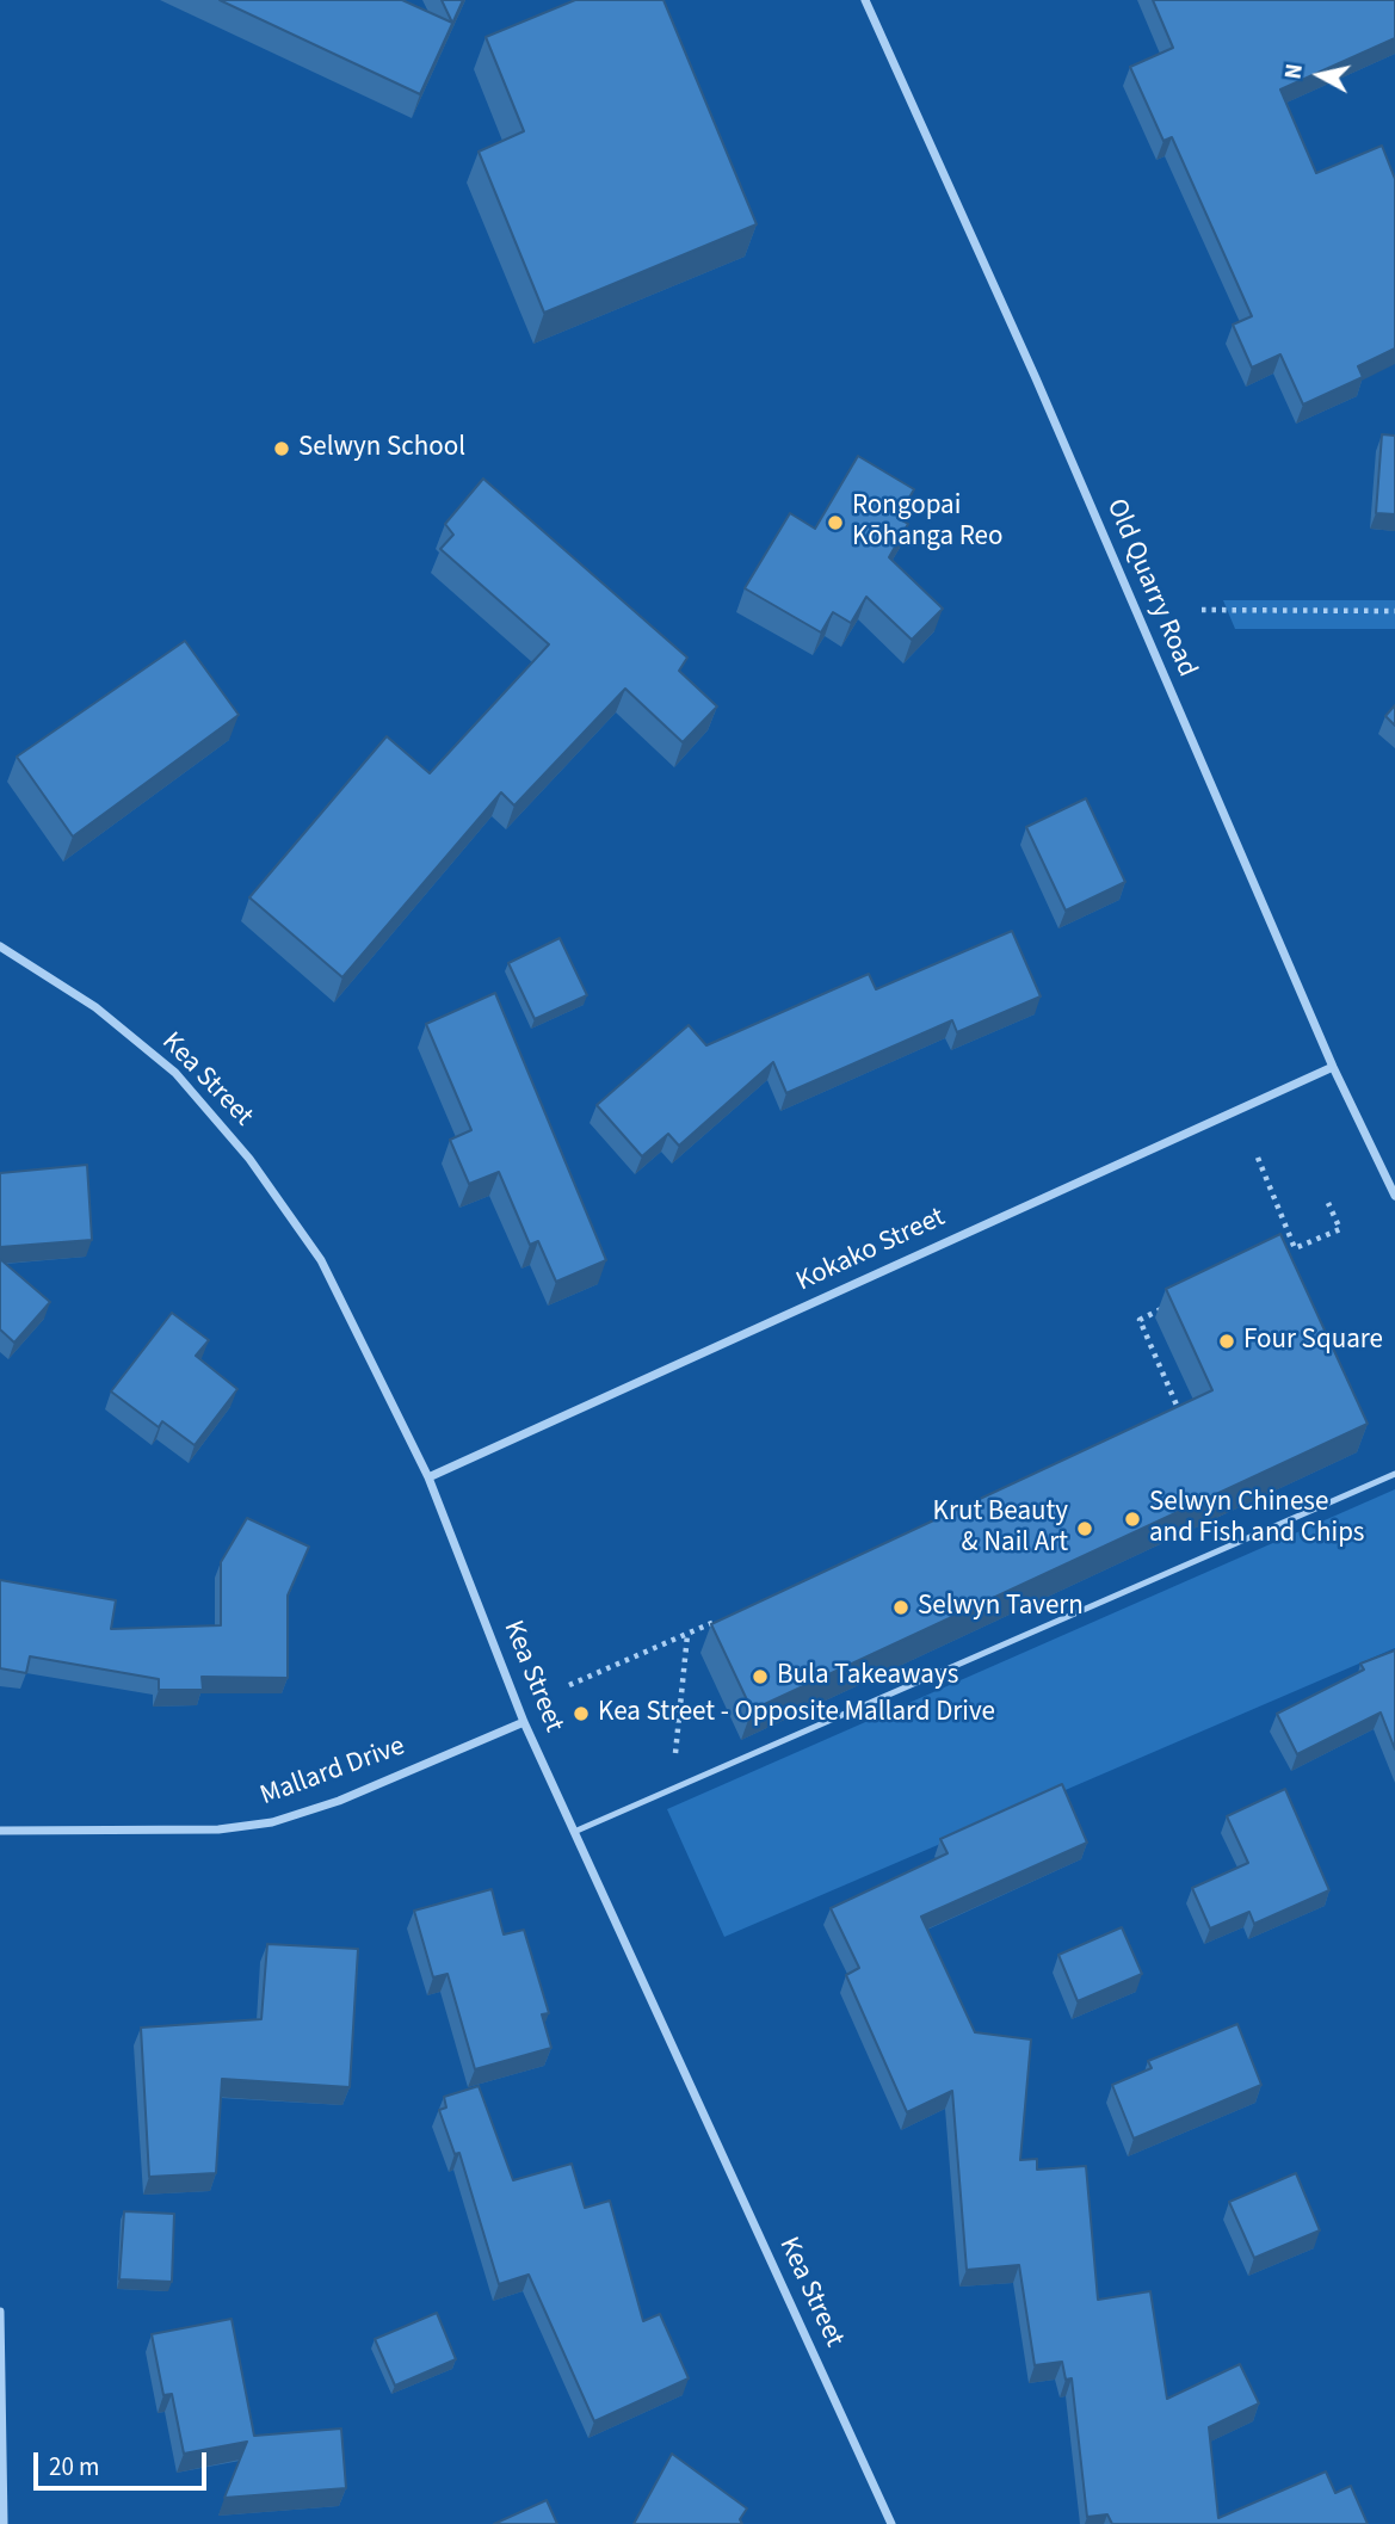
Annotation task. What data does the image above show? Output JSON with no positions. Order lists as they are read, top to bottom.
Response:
{
  "streets": {
    "street": [
      "Old Quarry Road",
      "Kea Street",
      "Kokako Street",
      "Mallard Drive"
    ]
  },
  "crossings": [
    ["Old Quarry Road", "Kokako Street"],
    ["Kea Street", "Kokako Street"],
    ["Kea Street", "Mallard Drive"]
  ],
  "places": [
    "Selwyn School",
    "Rongopai Kōhanga Reo",
    "Four Square",
    "Selwyn Chinese and Fish and Chips",
    "Krut Beauty & Nail Art",
    "Selwyn Tavern",
    "Bula Takeaways",
    "Kea Street - Opposite Mallard Drive"
  ],
  "scale_bar": "20 m",
  "north": "left"
}
